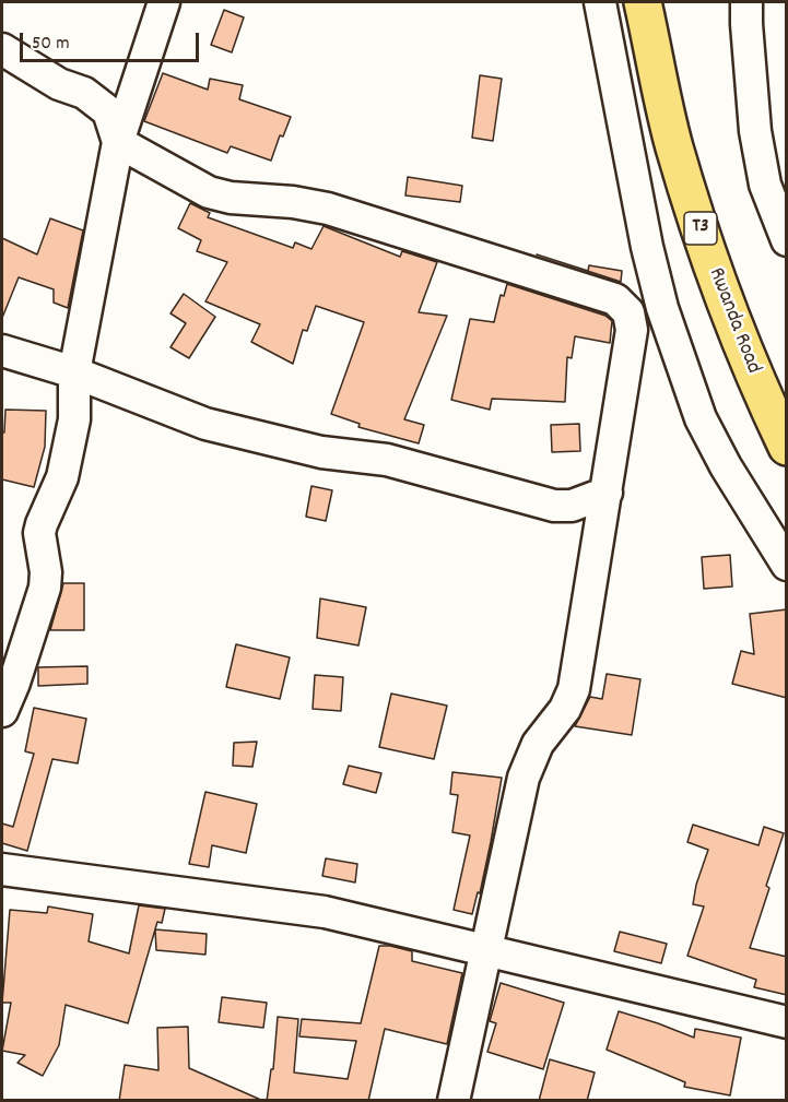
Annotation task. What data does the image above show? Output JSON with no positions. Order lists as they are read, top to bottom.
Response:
{
  "streets": {
    "highway": ["T3", "Rwanda Road"]
  },
  "scale_bar": "50 m"
}
